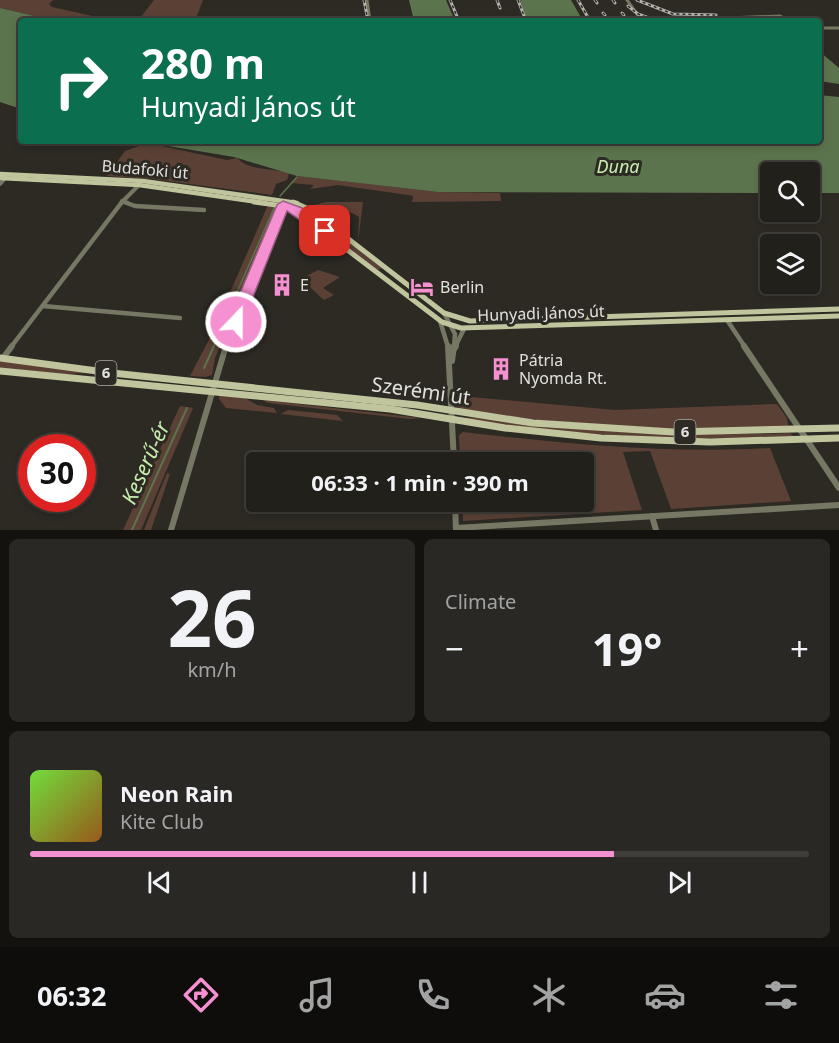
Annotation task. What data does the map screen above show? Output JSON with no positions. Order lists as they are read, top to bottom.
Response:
{
  "streets": {
    "main road": [
      "Budafoki út",
      "Hunyadi János út",
      "6",
      "Szerémi út"
    ]
  },
  "crossings": [
    ["Budafoki út", "Hunyadi János út"]
  ],
  "water": ["Duna", "Keserű-ér"],
  "places": {
    "building": ["E", "Pátria Nyomda Rt."],
    "hotel": ["Berlin"]
  },
  "page": {
    "turn": ["280 m", "Hunyadi János út"],
    "limit": "30",
    "trip": "06:33 · 1 min · 390 m",
    "tile": [
      ["26", "km/h"],
      "Climate"
    ],
    "heat": ["−", "19°", "+"],
    "song": ["Neon Rain", "Kite Club"],
    "tabs": "06:32"
  }
}
